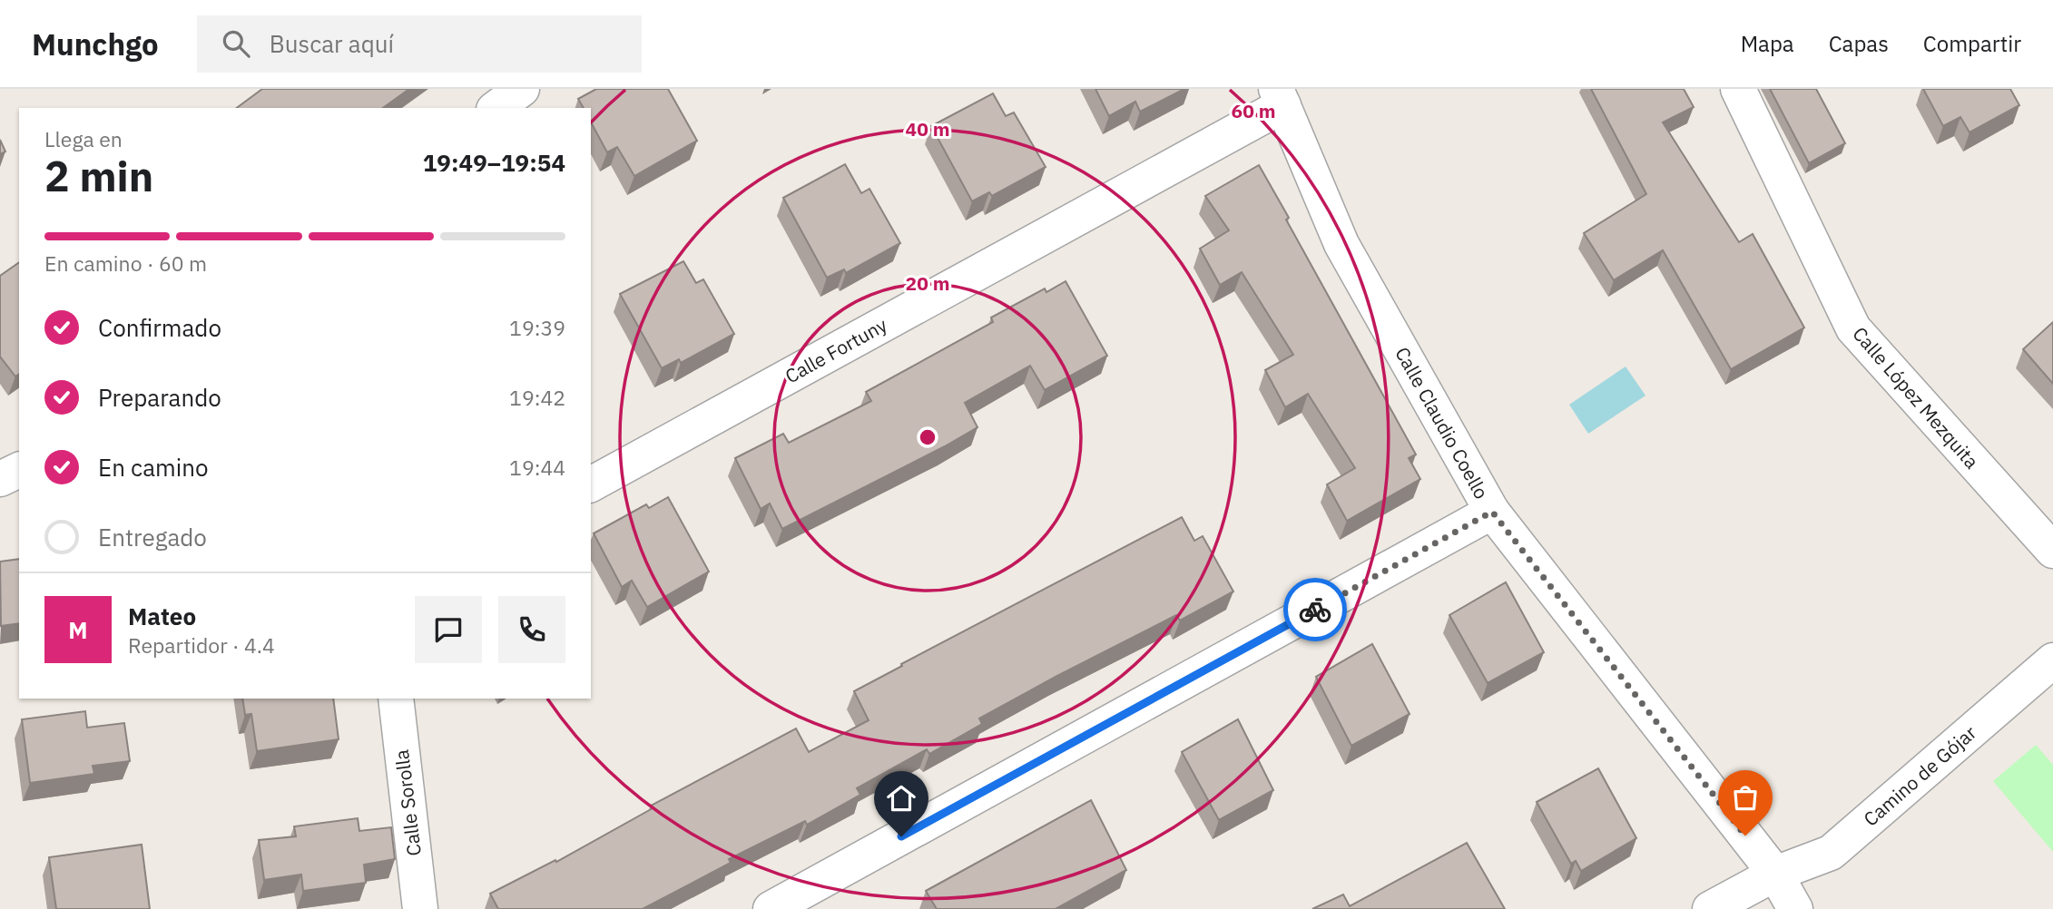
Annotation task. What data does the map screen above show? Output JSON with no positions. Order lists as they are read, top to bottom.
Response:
{
  "streets": {
    "street": [
      "Calle Fortuny",
      "Calle López Mezquita",
      "Calle Claudio Coello",
      "Camino de Gójar",
      "Calle Sorolla"
    ]
  },
  "crossings": [
    ["Calle Fortuny", "Calle Claudio Coello"],
    ["Calle Claudio Coello", "Camino de Gójar"]
  ],
  "page": {
    "header": "Munchgo",
    "search": "Buscar aquí",
    "nav": ["Mapa", "Capas", "Compartir"],
    "heading": ["2 min", "Llega en", "19:49–19:54"],
    "panel": ["Mateo", "Repartidor · 4.4"],
    "bar": "En camino · 60 m",
    "list": [
      ["Confirmado", "19:39"],
      ["Preparando", "19:42"],
      ["En camino", "19:44"],
      "Entregado"
    ],
    "round": "M"
  },
  "rings": ["60 m", "40 m", "20 m"]
}
